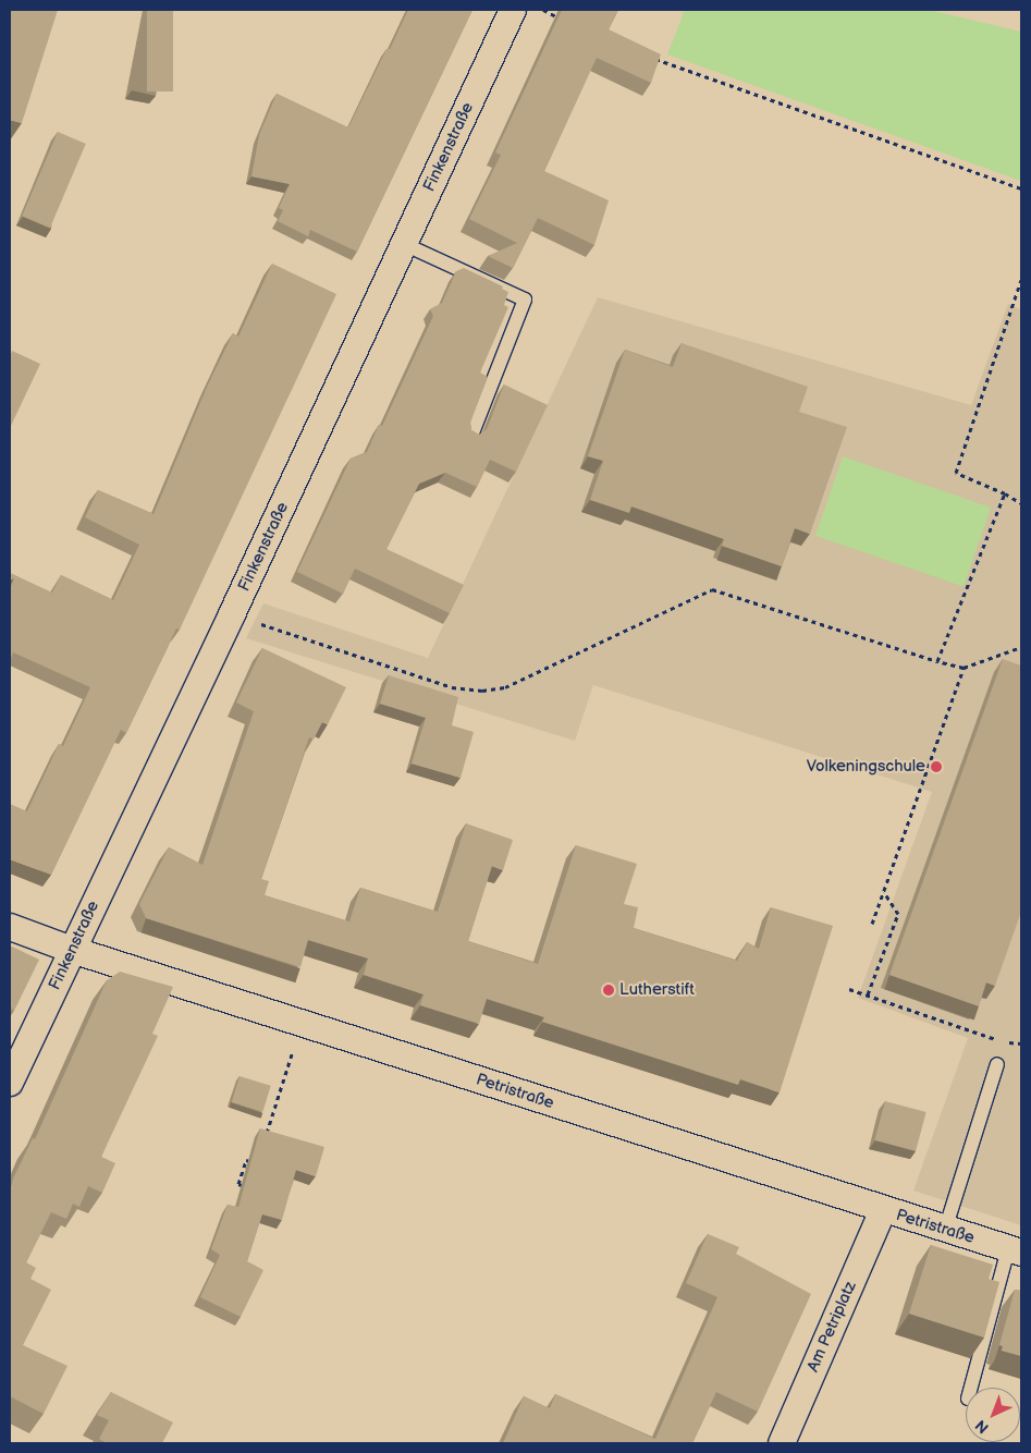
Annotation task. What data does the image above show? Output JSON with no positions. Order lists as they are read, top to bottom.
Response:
{
  "streets": {
    "street": ["Finkenstraße", "Petristraße", "Am Petriplatz"]
  },
  "crossings": [
    ["Finkenstraße", "Petristraße"],
    ["Petristraße", "Am Petriplatz"]
  ],
  "places": ["Volkeningschule", "Lutherstift"],
  "north": "bottom left"
}
